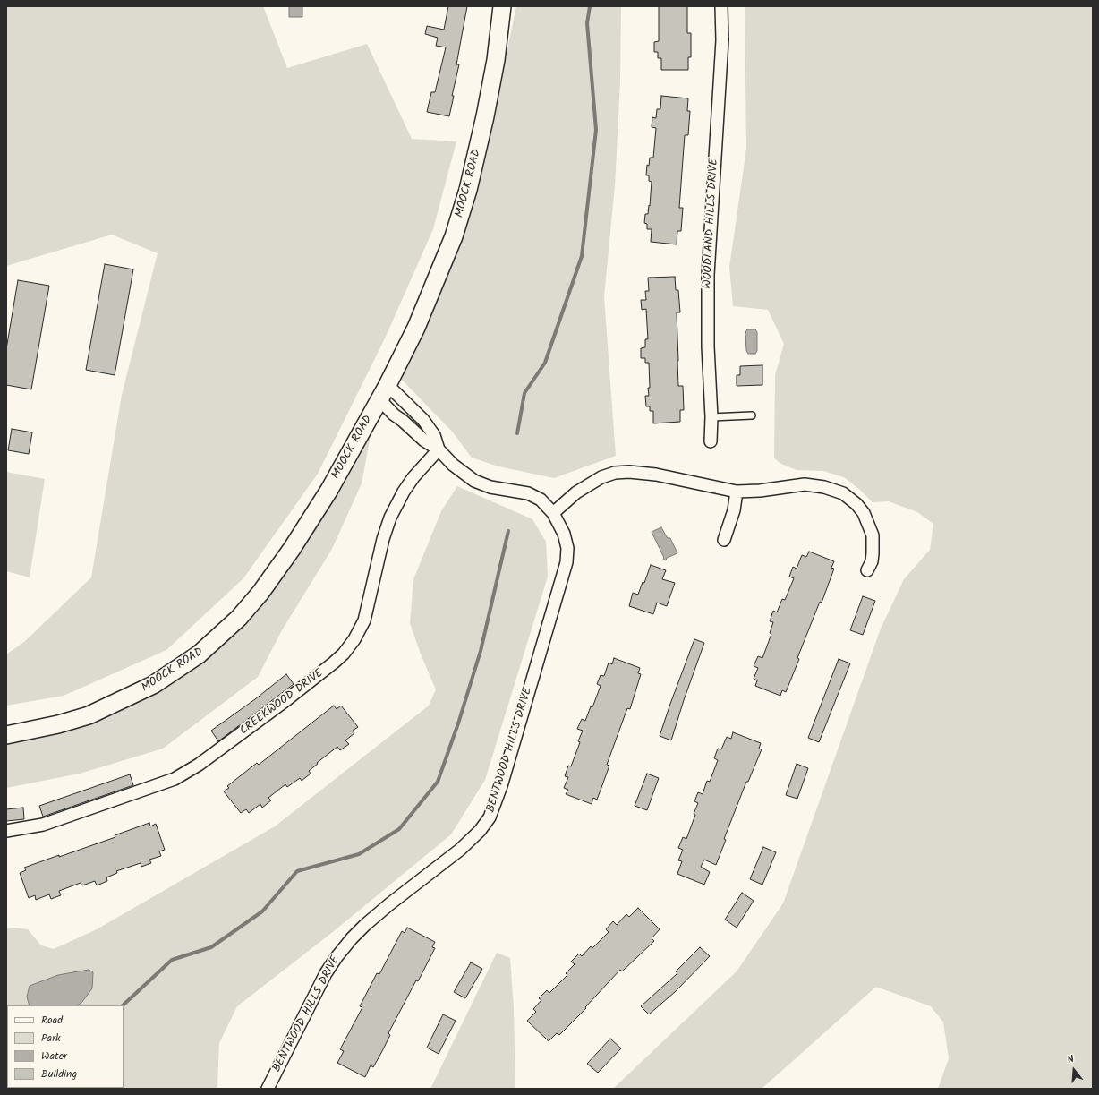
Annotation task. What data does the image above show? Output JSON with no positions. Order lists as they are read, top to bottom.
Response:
{
  "streets": {
    "main road": ["MOOCK ROAD"],
    "street": ["WOODLAND HILLS DRIVE", "CREEKWOOD DRIVE", "BENTWOOD HILLS DRIVE"]
  },
  "crossings": [
    ["MOOCK ROAD", "BENTWOOD HILLS DRIVE"],
    ["CREEKWOOD DRIVE", "BENTWOOD HILLS DRIVE"]
  ],
  "legend": [
    "Road",
    "Park",
    "Water",
    "Building"
  ],
  "north": "top"
}
